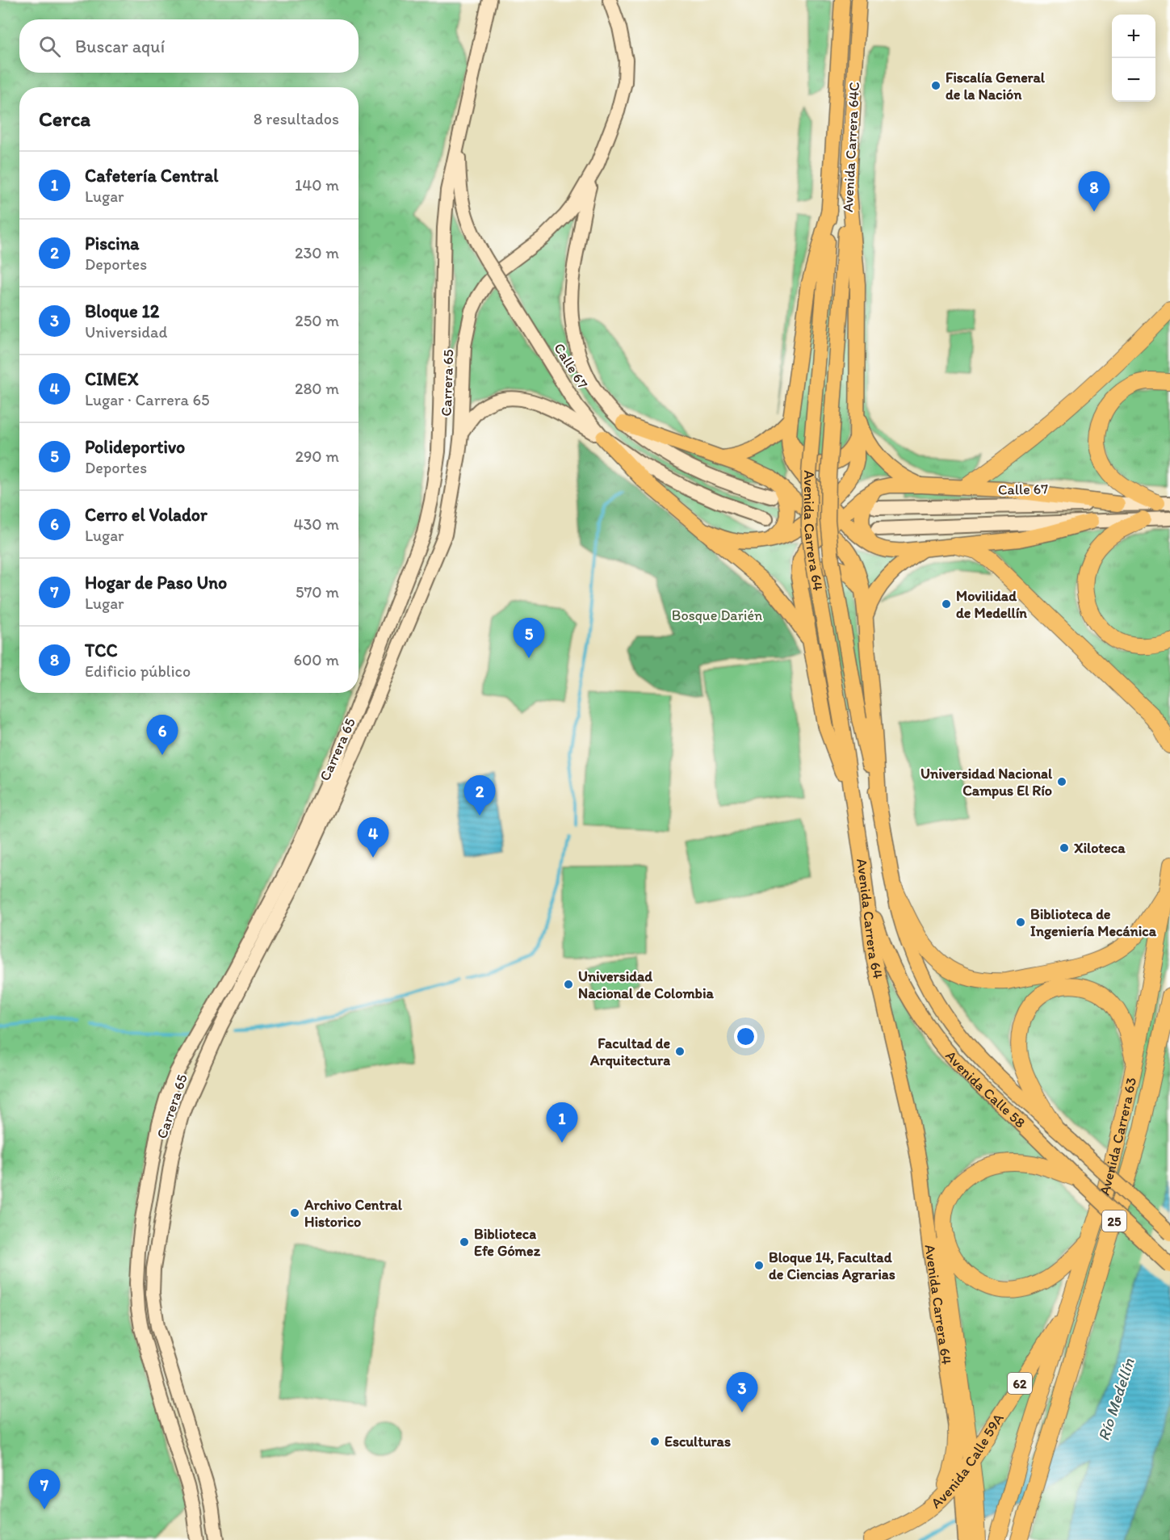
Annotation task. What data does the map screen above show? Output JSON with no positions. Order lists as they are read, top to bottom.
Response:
{
  "streets": {
    "highway": [
      "Avenida Carrera 64",
      "Avenida Carrera 63",
      "25",
      "62",
      "Avenida Calle 59A"
    ],
    "main road": [
      "Avenida Carrera 64C",
      "Calle 67",
      "Carrera 65",
      "Avenida Calle 58"
    ]
  },
  "crossings": [
    ["Avenida Carrera 64C", "Avenida Carrera 64"],
    ["Calle 67", "Carrera 65"],
    ["Avenida Carrera 64", "Avenida Calle 58"],
    ["Avenida Carrera 64", "Avenida Calle 59A"],
    ["Avenida Carrera 63", "Avenida Calle 59A"]
  ],
  "water": ["Río Medellín"],
  "parks": ["Bosque Darién"],
  "places": [
    "Fiscalía General de la Nación",
    "Movilidad de Medellín",
    "Universidad Nacional Campus El Río",
    "Xiloteca",
    "Biblioteca de Ingeniería Mecánica",
    "Universidad Nacional de Colombia",
    "Facultad de Arquitectura",
    "Archivo Central Historico",
    "Biblioteca Efe Gómez",
    "Bloque 14, Facultad de Ciencias Agrarias",
    "Esculturas"
  ],
  "page": {
    "map_buttons": ["+", "−"],
    "search": "Buscar aquí",
    "heading": ["Cerca", "8 resultados"],
    "list": [
      {
        "mark": "1",
        "name": "Cafetería Central",
        "note": "Lugar",
        "value": "140 m"
      },
      {
        "mark": "2",
        "name": "Piscina",
        "note": "Deportes",
        "value": "230 m"
      },
      {
        "mark": "3",
        "name": "Bloque 12",
        "note": "Universidad",
        "value": "250 m"
      },
      {
        "mark": "4",
        "name": "CIMEX",
        "note": "Lugar · Carrera 65",
        "value": "280 m"
      },
      {
        "mark": "5",
        "name": "Polideportivo",
        "note": "Deportes",
        "value": "290 m"
      },
      {
        "mark": "6",
        "name": "Cerro el Volador",
        "note": "Lugar",
        "value": "430 m"
      },
      {
        "mark": "7",
        "name": "Hogar de Paso Uno",
        "note": "Lugar",
        "value": "570 m"
      },
      {
        "mark": "8",
        "name": "TCC",
        "note": "Edificio público",
        "value": "600 m"
      }
    ],
    "pins": [
      "8",
      "5",
      "6",
      "2",
      "4",
      "1",
      "3",
      "7"
    ]
  }
}
